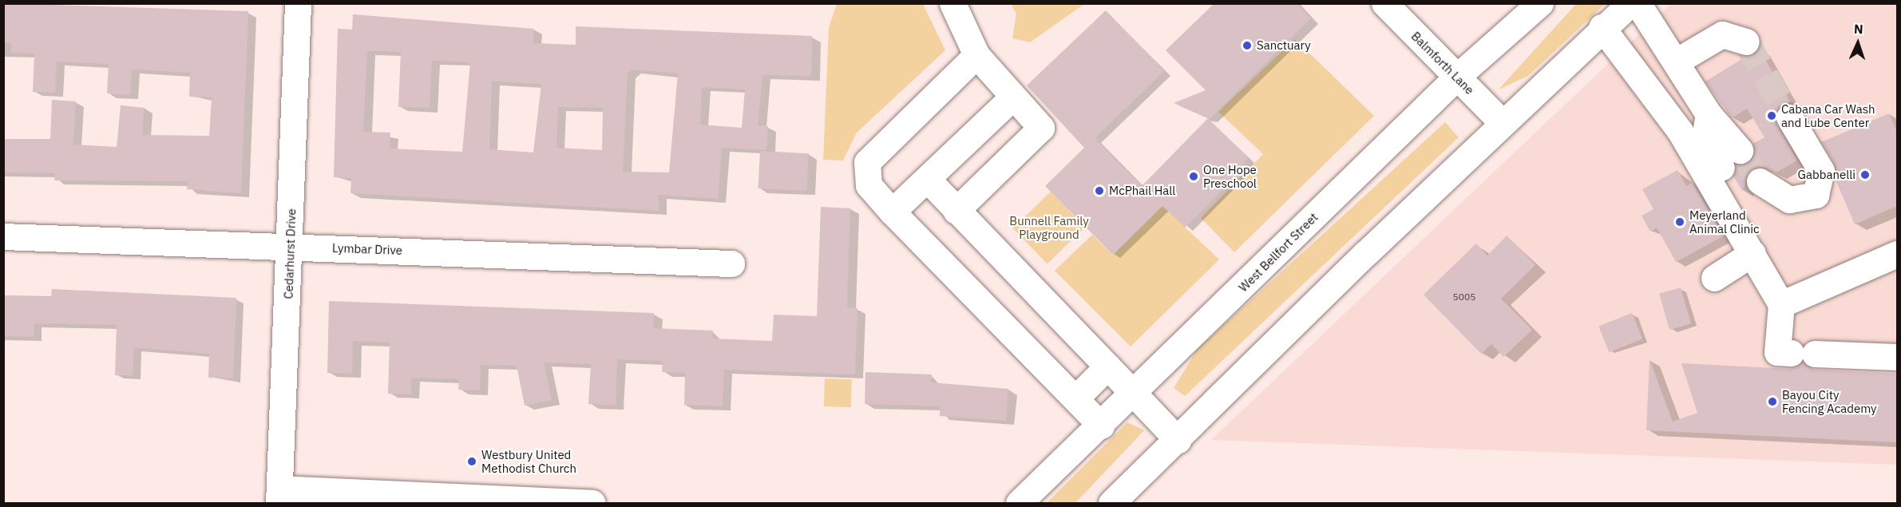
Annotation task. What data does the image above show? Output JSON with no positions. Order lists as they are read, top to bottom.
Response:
{
  "streets": {
    "main road": [
      "Balmforth Lane",
      "Lymbar Drive",
      "West Bellfort Street",
      "Cedarhurst Drive"
    ]
  },
  "crossings": [
    ["Balmforth Lane", "West Bellfort Street"],
    ["Lymbar Drive", "Cedarhurst Drive"]
  ],
  "parks": ["Bunnell Family Playground"],
  "places": [
    "Sanctuary",
    "Cabana Car Wash and Lube Center",
    "Gabbanelli",
    "One Hope Preschool",
    "McPhail Hall",
    "Meyerland Animal Clinic",
    "Bayou City Fencing Academy",
    "Westbury United Methodist Church"
  ],
  "house_numbers": ["5005"],
  "north": "top"
}
